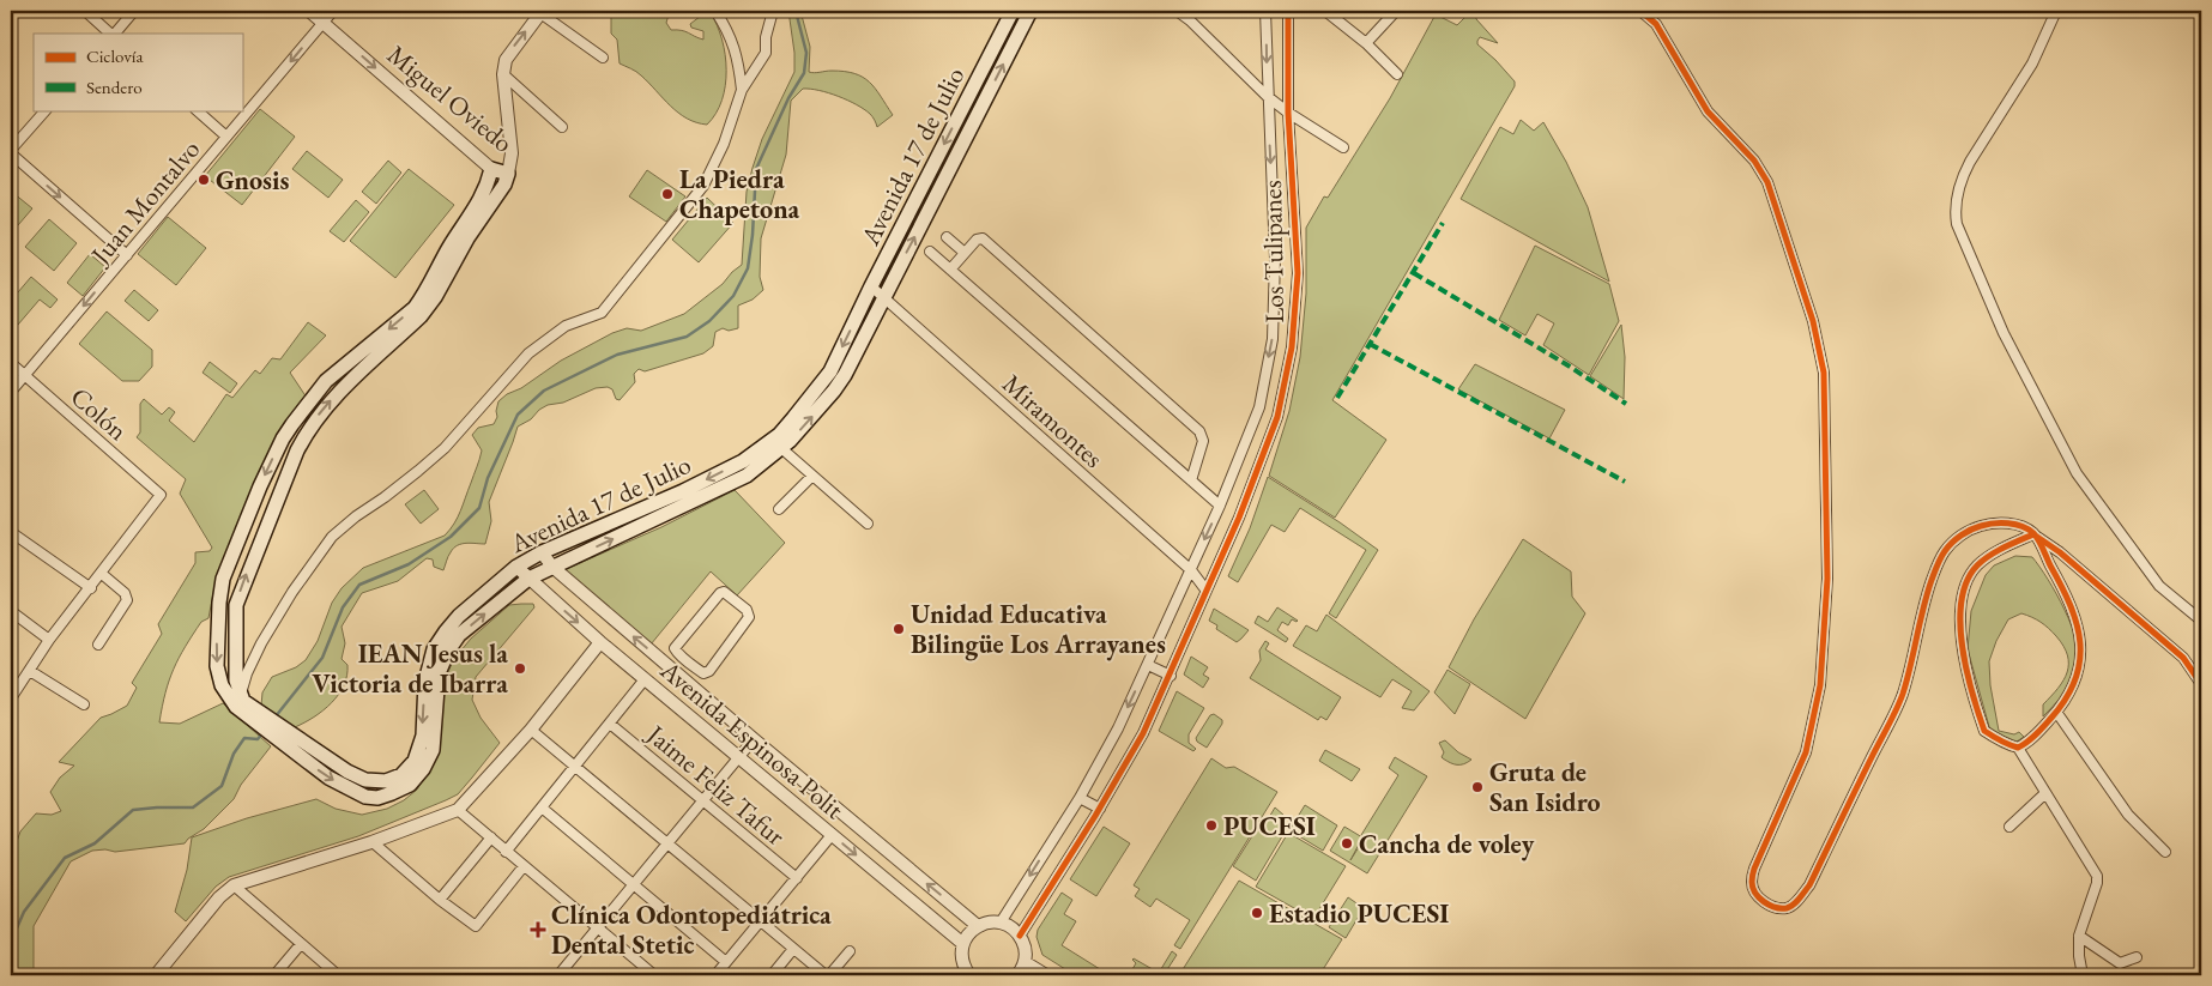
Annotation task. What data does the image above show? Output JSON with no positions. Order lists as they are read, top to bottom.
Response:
{
  "streets": {
    "main road": ["Miguel Oviedo", "Avenida 17 de Julio"],
    "street": [
      "Juan Montalvo",
      "Los Tulipanes",
      "Colón",
      "Miramontes",
      "Avenida Espinosa Polit",
      "Jaime Feliz Tafur"
    ]
  },
  "crossings": [
    ["Miguel Oviedo", "Avenida 17 de Julio"],
    ["Miguel Oviedo", "Juan Montalvo"],
    ["Avenida 17 de Julio", "Miramontes"],
    ["Avenida 17 de Julio", "Avenida Espinosa Polit"],
    ["Juan Montalvo", "Colón"],
    ["Los Tulipanes", "Miramontes"]
  ],
  "one_way": ["Miguel Oviedo", "Juan Montalvo"],
  "places": {
    "other": [
      "Gnosis",
      "La Piedra Chapetona",
      "Unidad Educativa Bilingüe Los Arrayanes",
      "IEAN Jesus la Victoria de Ibarra",
      "Gruta de San Isidro",
      "PUCESI",
      "Cancha de voley",
      "Estadio PUCESI"
    ],
    "health": ["Clínica Odontopediátrica Dental Stetic"]
  },
  "legend": ["Ciclovía", "Sendero"]
}
